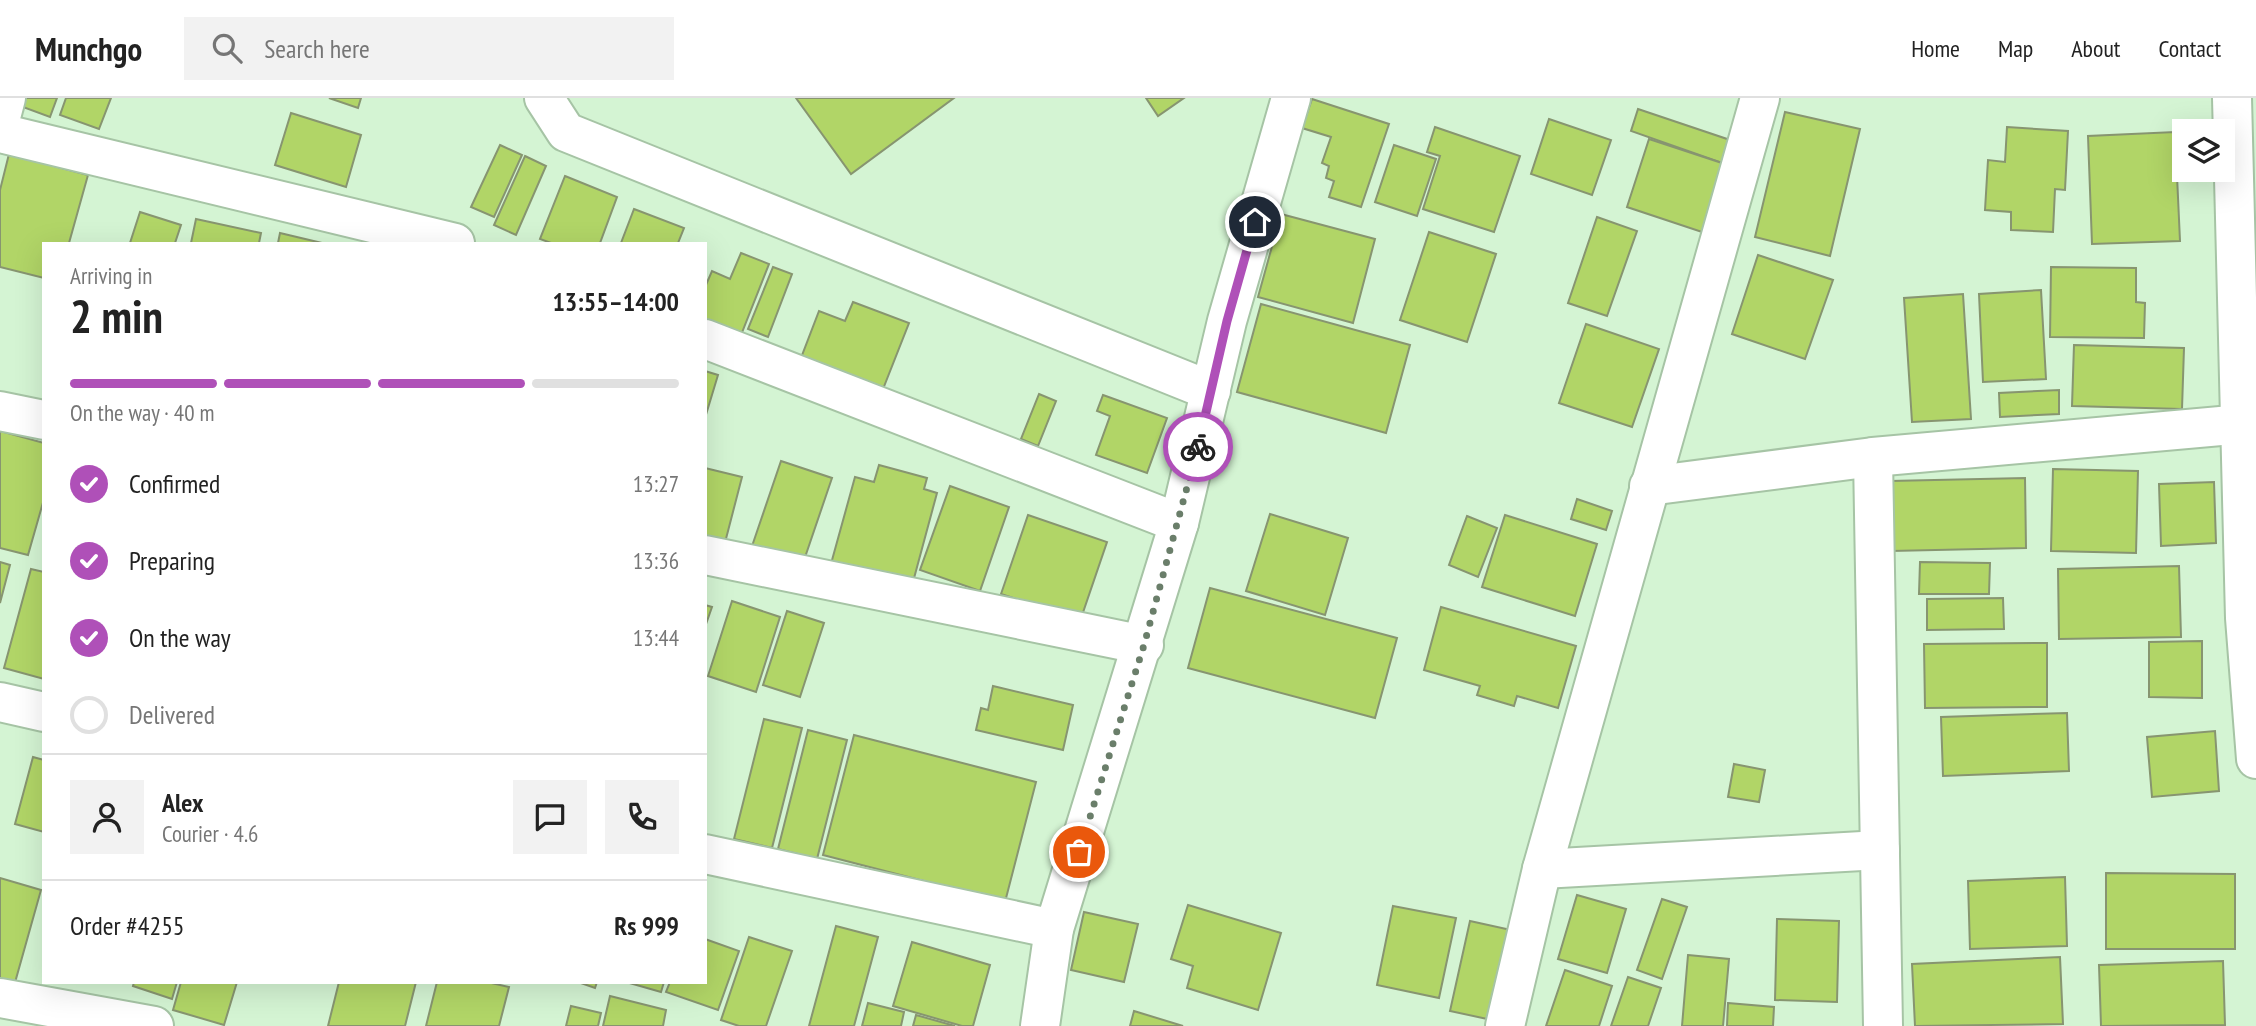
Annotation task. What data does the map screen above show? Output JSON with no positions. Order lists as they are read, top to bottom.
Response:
{
  "page": {
    "header": "Munchgo",
    "search": "Search here",
    "nav": [
      "Home",
      "Map",
      "About",
      "Contact"
    ],
    "heading": ["2 min", "Arriving in", "13:55–14:00"],
    "panel": [
      "Alex",
      "Courier · 4.6",
      "Order #4255",
      "Rs 999"
    ],
    "bar": "On the way · 40 m",
    "list": [
      ["Confirmed", "13:27"],
      ["Preparing", "13:36"],
      ["On the way", "13:44"],
      "Delivered"
    ]
  }
}
